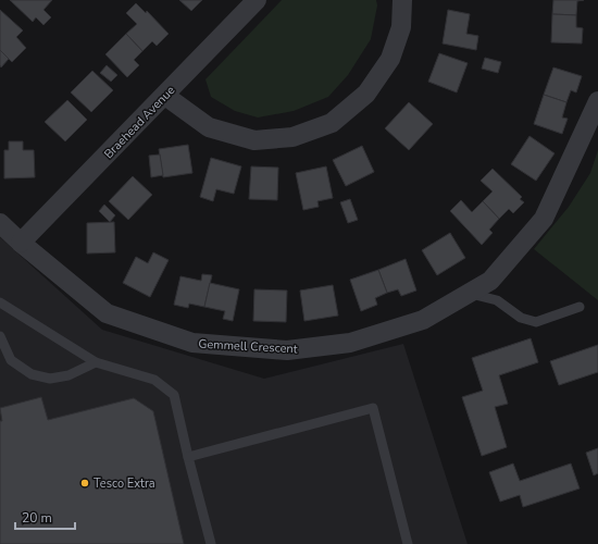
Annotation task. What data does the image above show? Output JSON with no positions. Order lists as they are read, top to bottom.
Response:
{
  "streets": {
    "street": ["Braehead Avenue", "Gemmell Crescent"]
  },
  "crossings": [
    ["Braehead Avenue", "Gemmell Crescent"]
  ],
  "places": ["Tesco Extra"],
  "scale_bar": "20 m"
}
